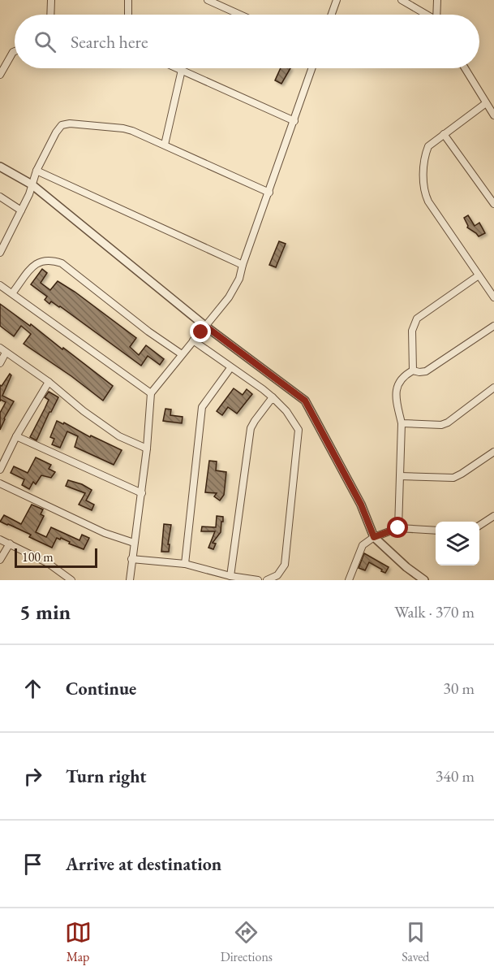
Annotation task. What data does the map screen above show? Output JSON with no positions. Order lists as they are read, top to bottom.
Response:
{
  "scale_bar": "100 m",
  "page": {
    "search": "Search here",
    "scale": "100 m",
    "heading": ["5 min", "Walk · 370 m"],
    "list": [
      ["Continue", "30 m"],
      ["Turn right", "340 m"],
      "Arrive at destination"
    ],
    "nav": ["Map", "Directions", "Saved"]
  }
}
